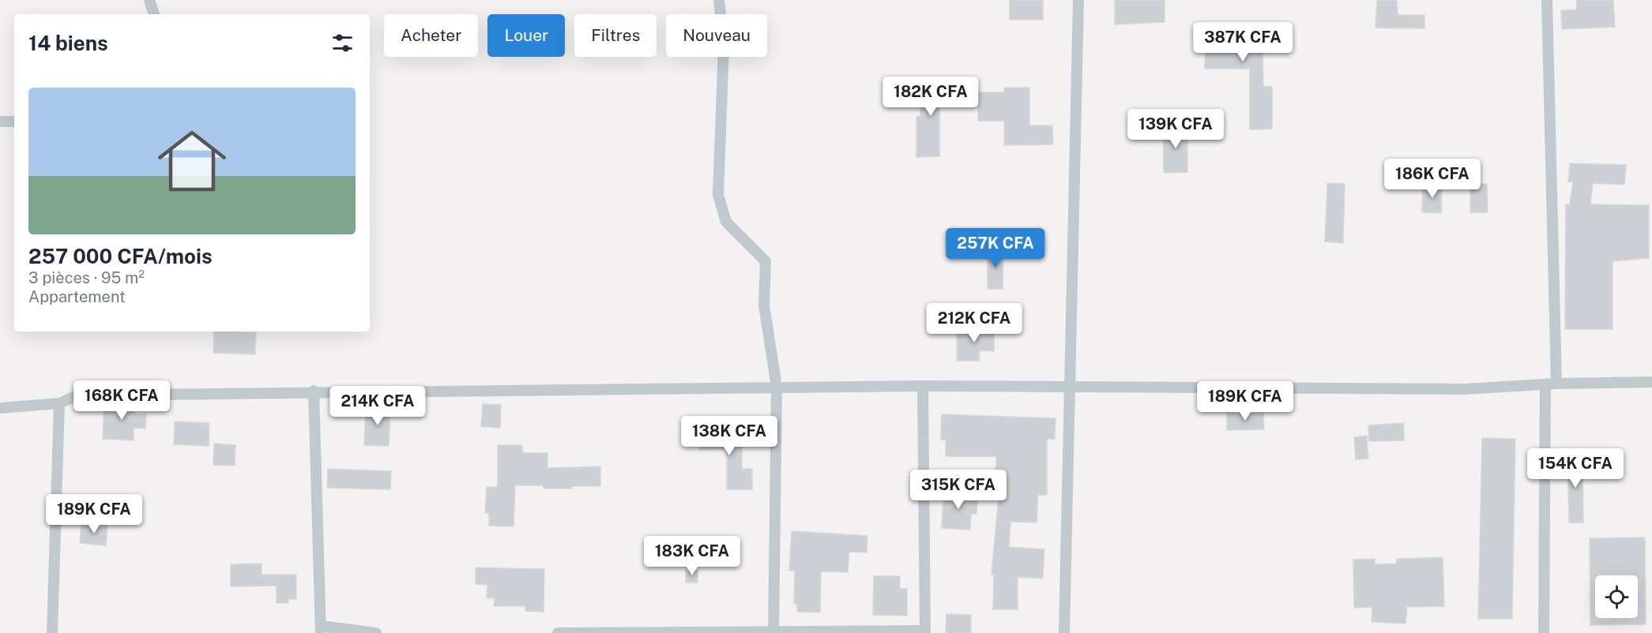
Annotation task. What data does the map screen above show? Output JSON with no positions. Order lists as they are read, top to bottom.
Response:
{
  "page": {
    "chip": [
      "Acheter",
      "Louer",
      "Filtres",
      "Nouveau"
    ],
    "heading": "14 biens",
    "price": [
      "387K CFA",
      "182K CFA",
      "139K CFA",
      "186K CFA",
      "257K CFA",
      "212K CFA",
      "168K CFA",
      "189K CFA",
      "214K CFA",
      "138K CFA",
      "154K CFA",
      "315K CFA",
      "189K CFA",
      "183K CFA"
    ],
    "list": [
      {
        "name": "257 000 CFA/mois",
        "note": "3 pièces · 95 m² · Appartement"
      }
    ]
  }
}
